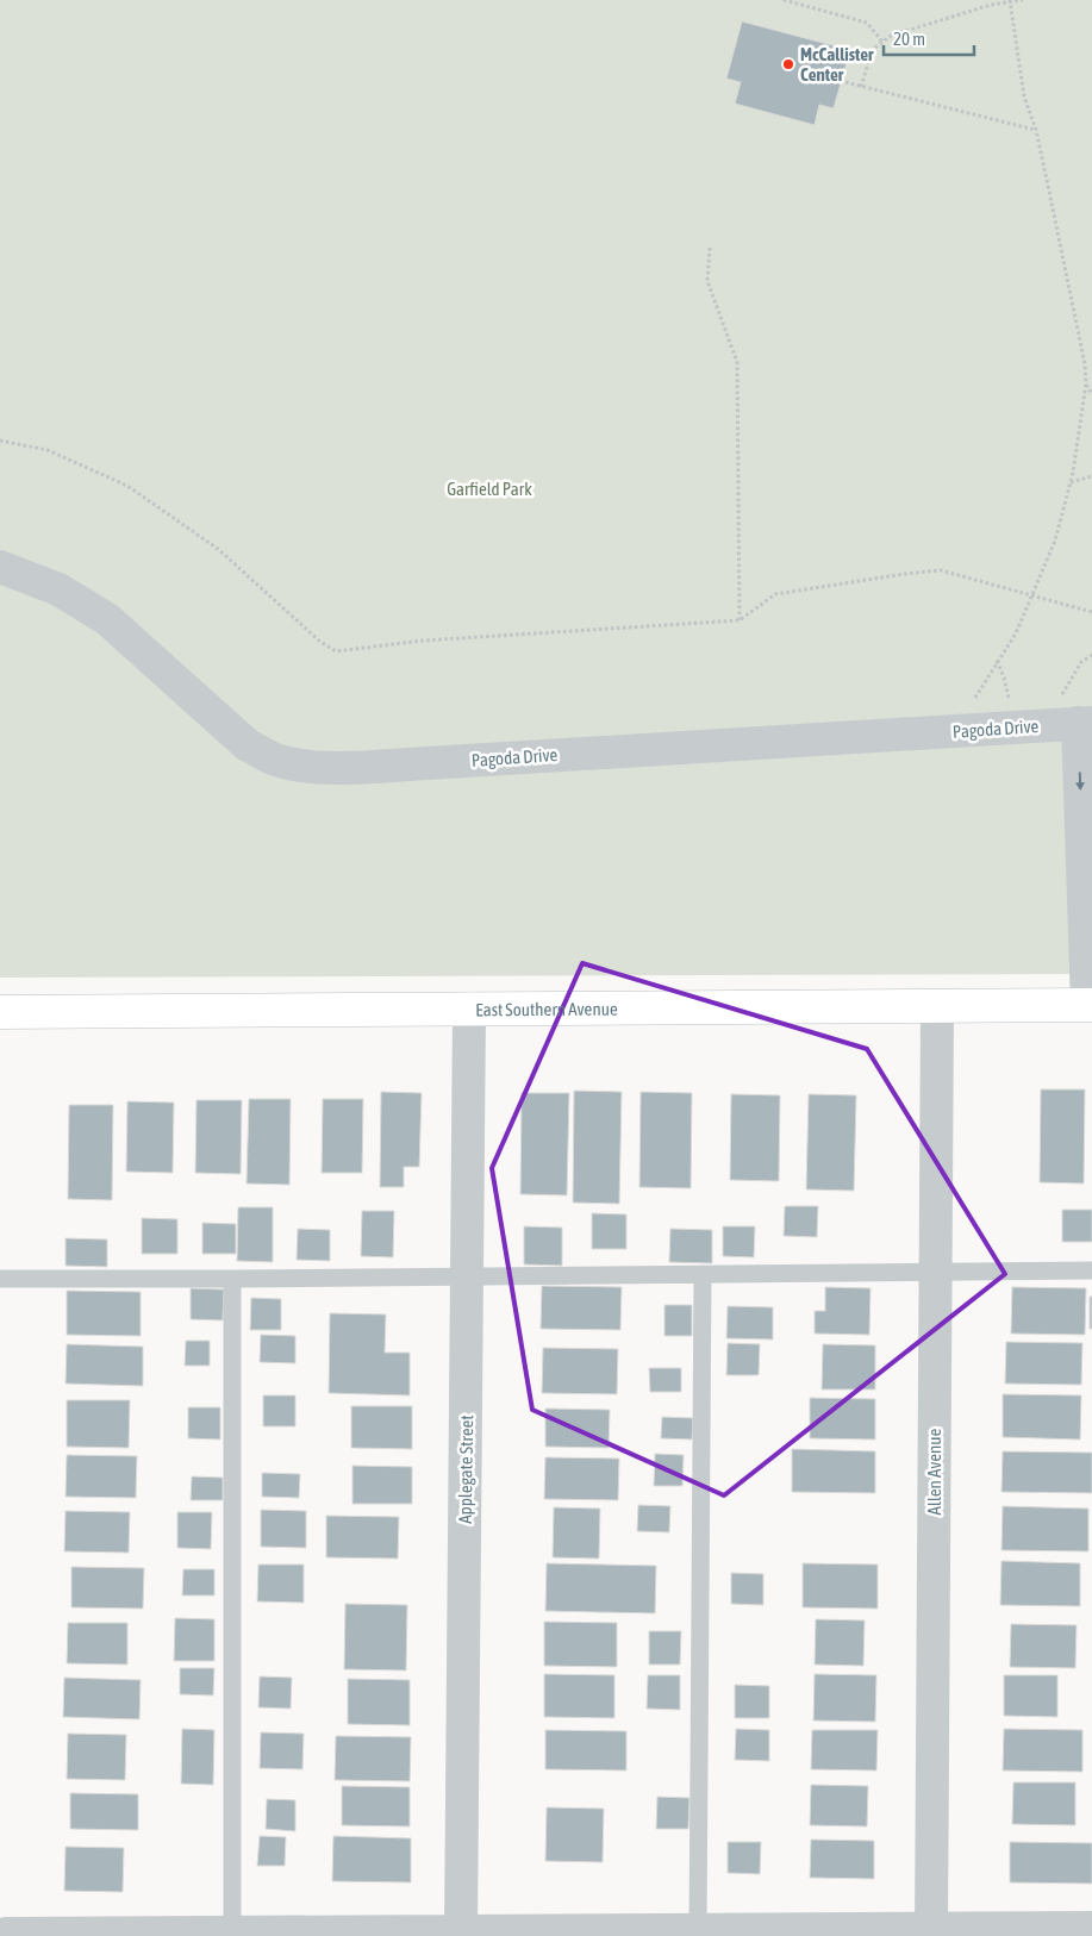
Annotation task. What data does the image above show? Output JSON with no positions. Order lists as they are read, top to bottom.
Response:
{
  "streets": {
    "street": [
      "Pagoda Drive",
      "East Southern Avenue",
      "Applegate Street",
      "Allen Avenue"
    ]
  },
  "crossings": [
    ["East Southern Avenue", "Applegate Street"],
    ["East Southern Avenue", "Allen Avenue"]
  ],
  "parks": ["Garfield Park"],
  "places": ["McCallister Center"],
  "scale_bar": "20 m"
}
